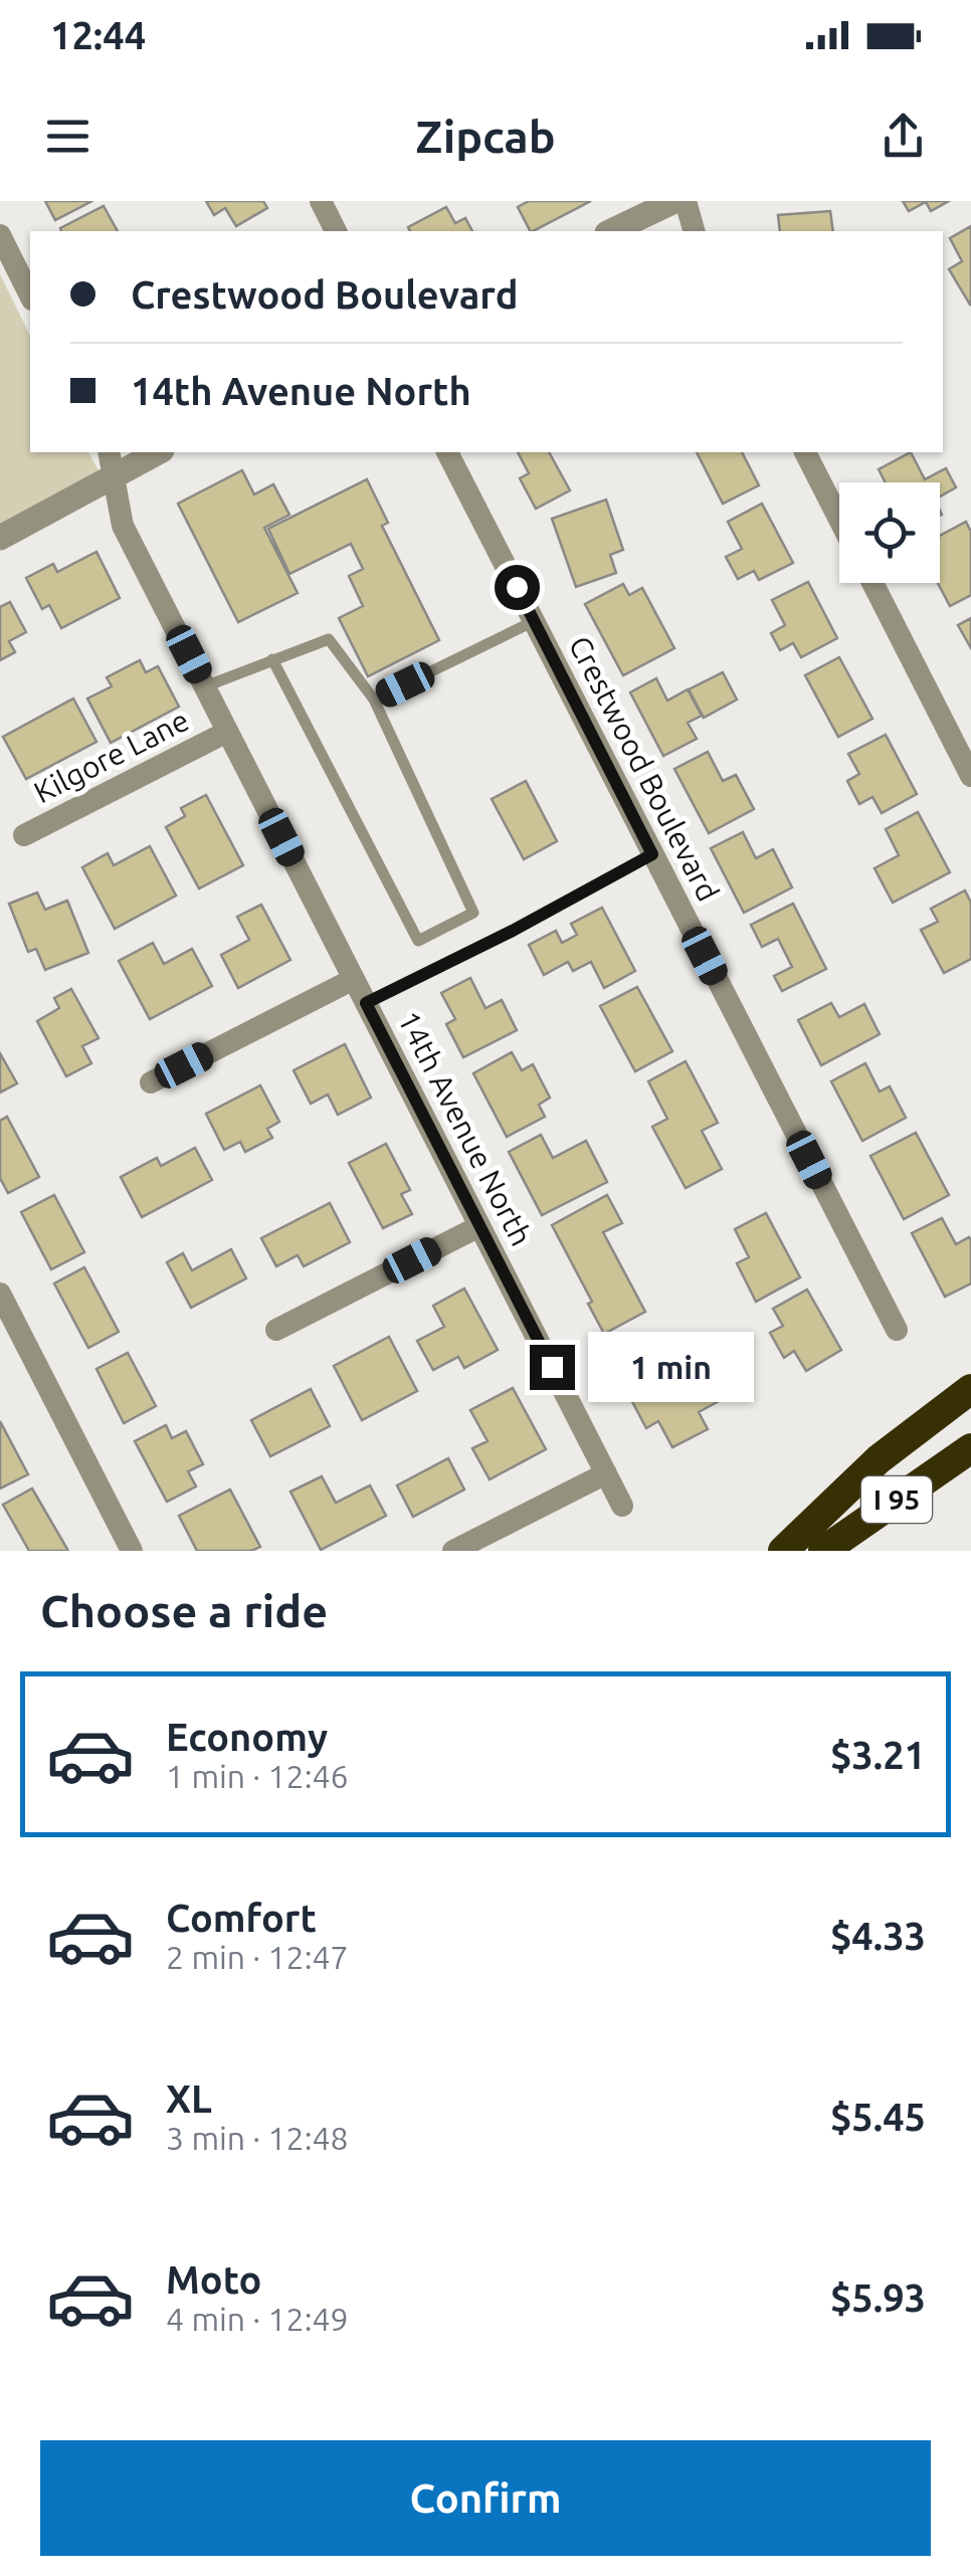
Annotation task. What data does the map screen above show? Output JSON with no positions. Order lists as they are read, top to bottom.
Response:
{
  "streets": {
    "highway": ["I 95"],
    "street": ["Kilgore Lane", "Crestwood Boulevard", "14th Avenue North"]
  },
  "crossings": [
    ["Kilgore Lane", "14th Avenue North"]
  ],
  "page": {
    "status": "12:44",
    "header": "Zipcab",
    "banner": ["Crestwood Boulevard", "14th Avenue North"],
    "bubble": "1 min",
    "heading": "Choose a ride",
    "list": [
      {
        "name": "Economy",
        "note": "1 min · 12:46",
        "value": "$3.21"
      },
      {
        "name": "Comfort",
        "note": "2 min · 12:47",
        "value": "$4.33"
      },
      {
        "name": "XL",
        "note": "3 min · 12:48",
        "value": "$5.45"
      },
      {
        "name": "Moto",
        "note": "4 min · 12:49",
        "value": "$5.93"
      }
    ],
    "buttons": "Confirm"
  }
}
